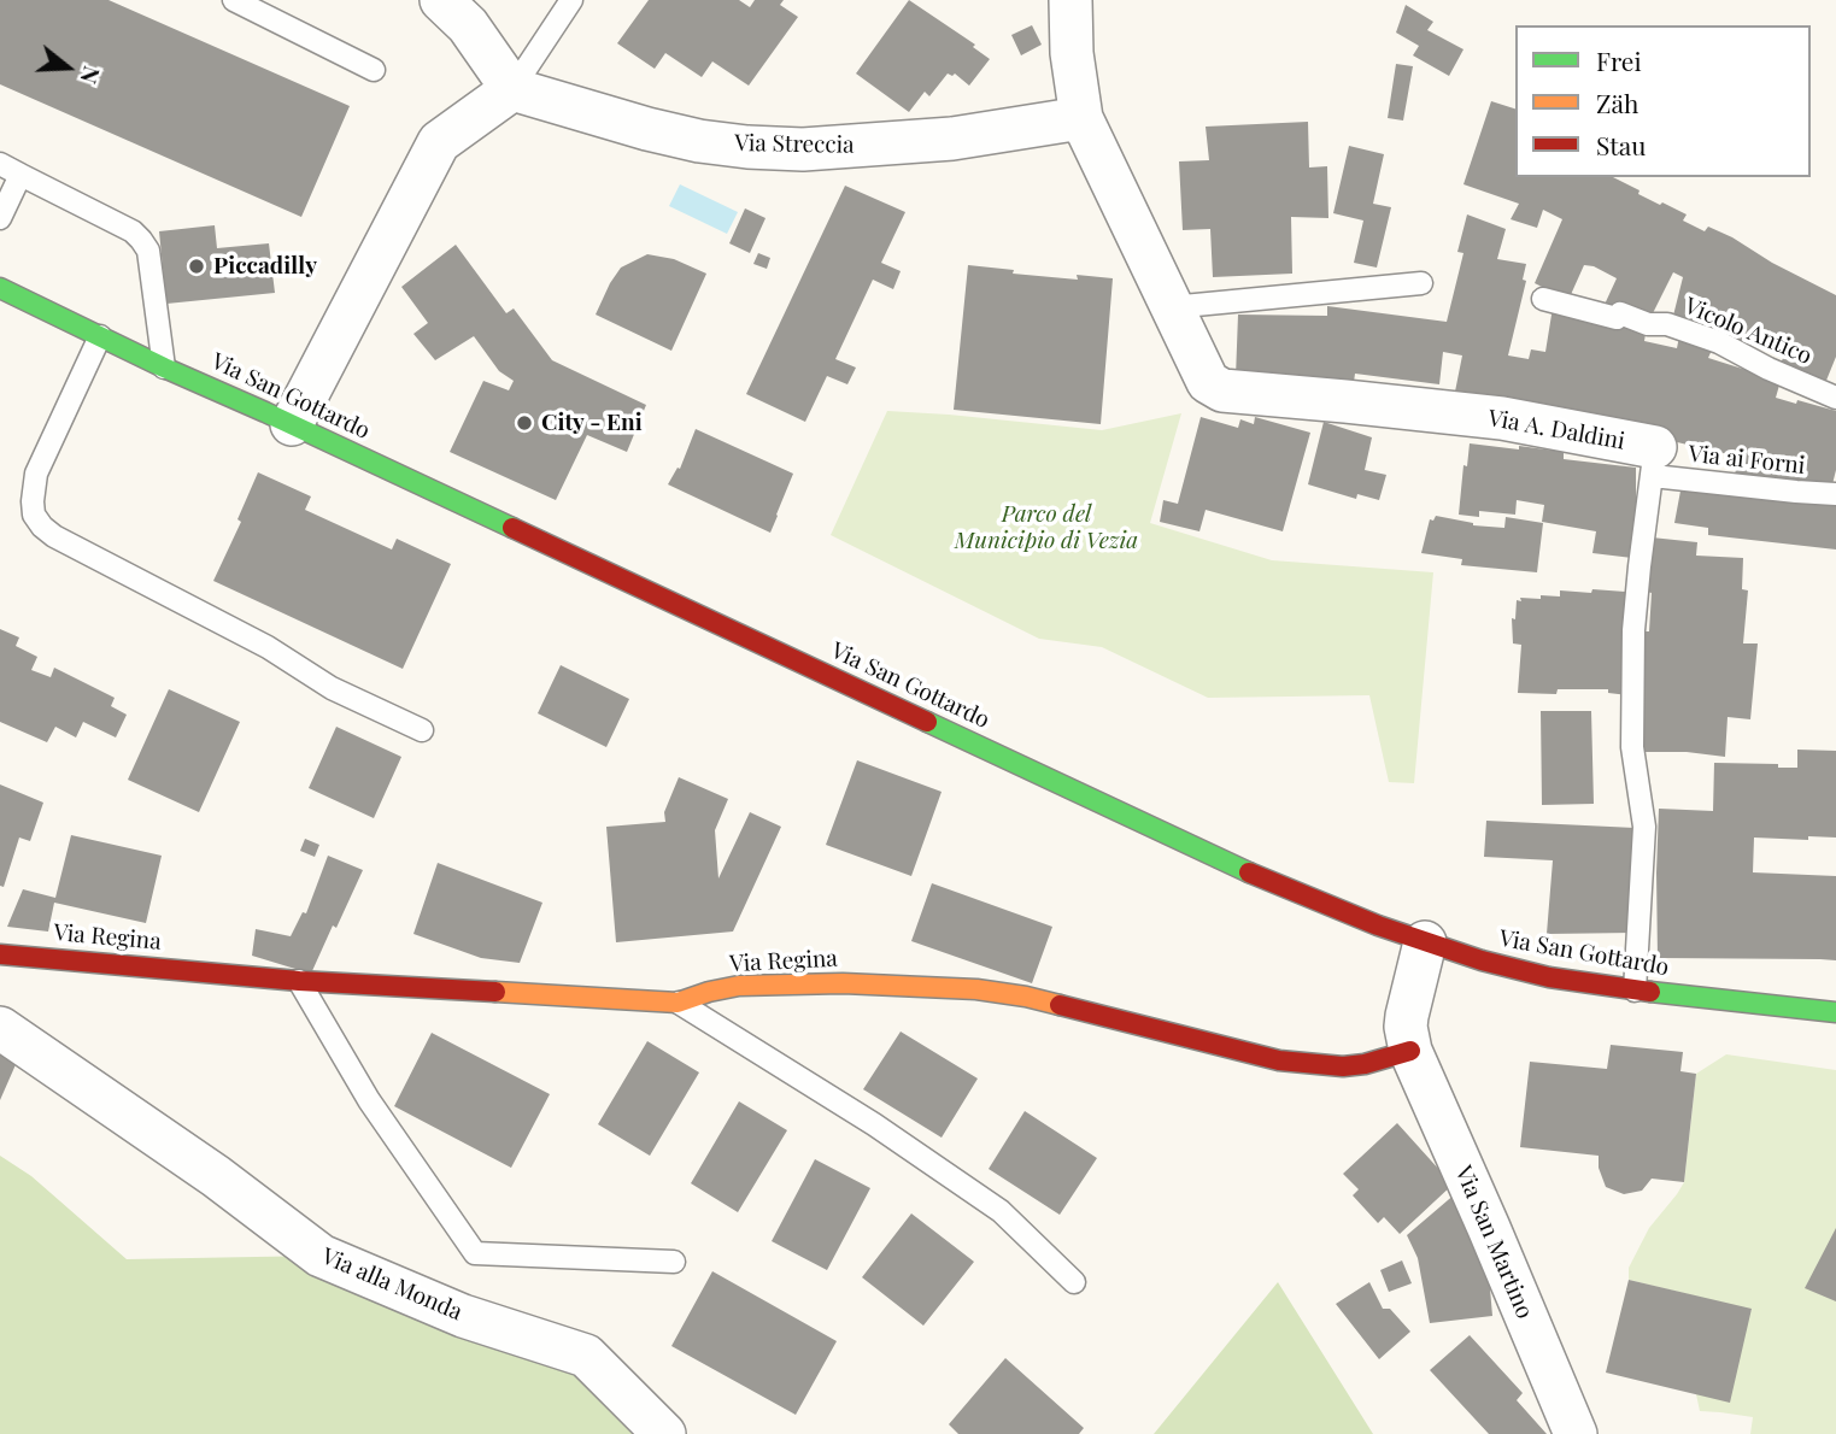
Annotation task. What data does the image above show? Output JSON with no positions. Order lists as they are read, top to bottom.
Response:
{
  "streets": {
    "main road": ["Via San Gottardo", "Via Regina"],
    "street": [
      "Via Streccia",
      "Via A. Daldini",
      "Via San Martino",
      "Via alla Monda"
    ],
    "lane": ["Vicolo Antico", "Via ai Forni"]
  },
  "crossings": [
    ["Via Streccia", "Via A. Daldini"],
    ["Via A. Daldini", "Via ai Forni"],
    ["Via Regina", "Via San Martino"]
  ],
  "parks": ["Parco del Municipio di Vezia"],
  "places": ["Piccadilly", "City - Eni"],
  "legend": ["Frei", "Zäh", "Stau"],
  "north": "right"
}
